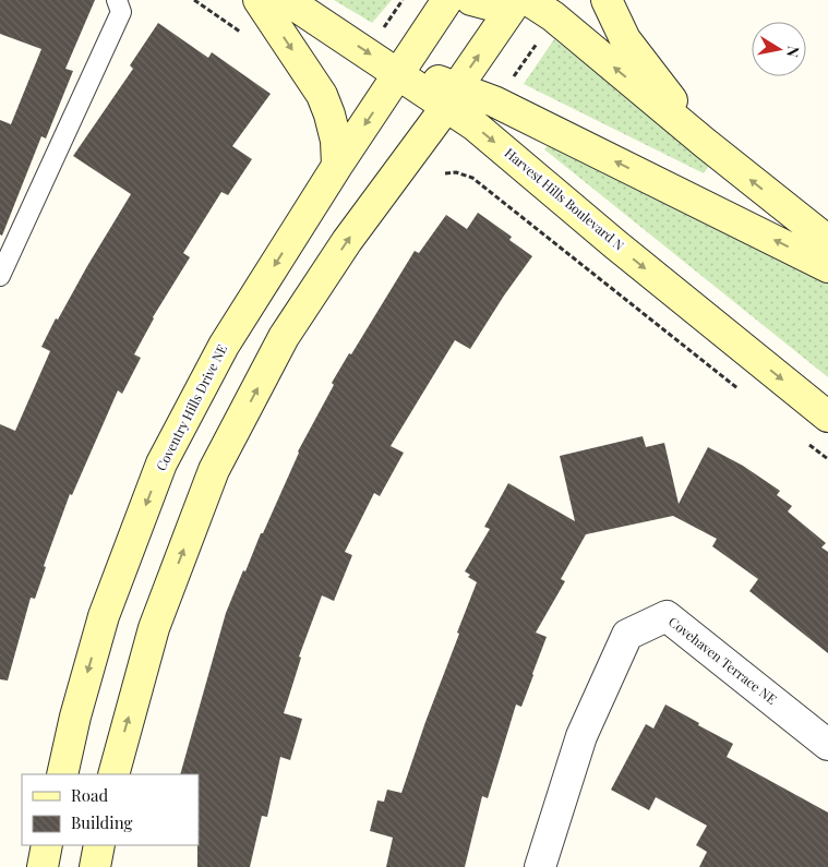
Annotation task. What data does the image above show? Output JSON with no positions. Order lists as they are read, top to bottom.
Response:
{
  "streets": {
    "main road": ["Harvest Hills Boulevard N", "Coventry Hills Drive NE"],
    "street": ["Covehaven Terrace NE"]
  },
  "crossings": [
    ["Harvest Hills Boulevard N", "Coventry Hills Drive NE"]
  ],
  "legend": ["Road", "Building"],
  "north": "right"
}
